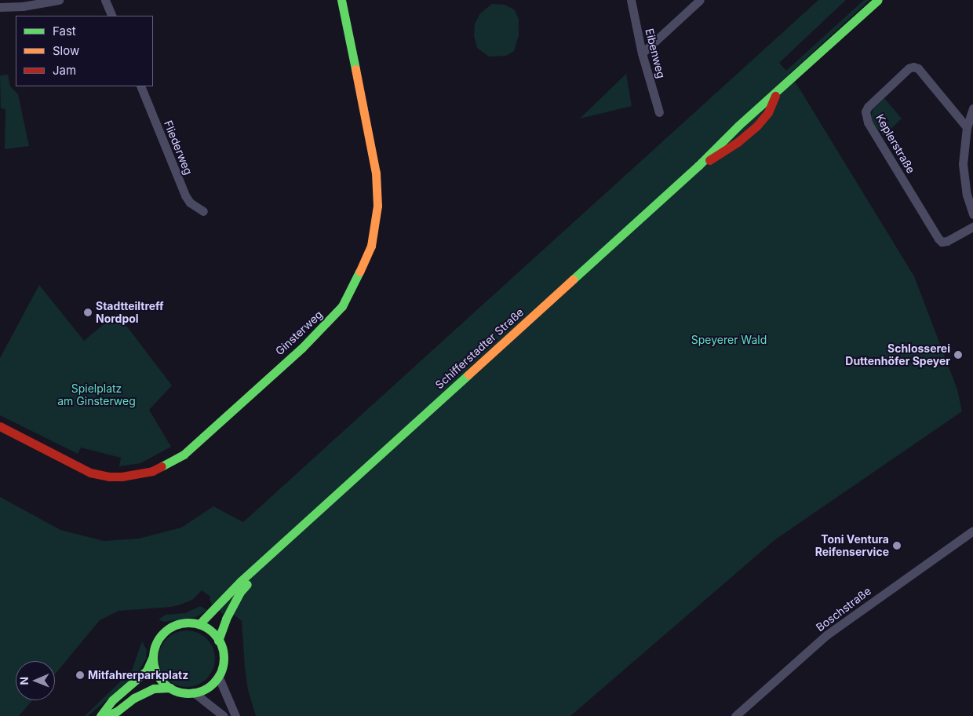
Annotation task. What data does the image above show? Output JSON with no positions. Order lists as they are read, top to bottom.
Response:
{
  "streets": {
    "main road": ["Ginsterweg", "Schifferstadter Straße"],
    "street": [
      "Eibenweg",
      "Keplerstraße",
      "Fliederweg",
      "Boschstraße"
    ]
  },
  "parks": ["Speyerer Wald", "Spielplatz am Ginsterweg"],
  "places": [
    "Stadtteiltreff Nordpol",
    "Schlosserei Duttenhöfer Speyer",
    "Toni Ventura Reifenservice",
    "Mitfahrerparkplatz"
  ],
  "legend": ["Fast", "Slow", "Jam"],
  "north": "left"
}
